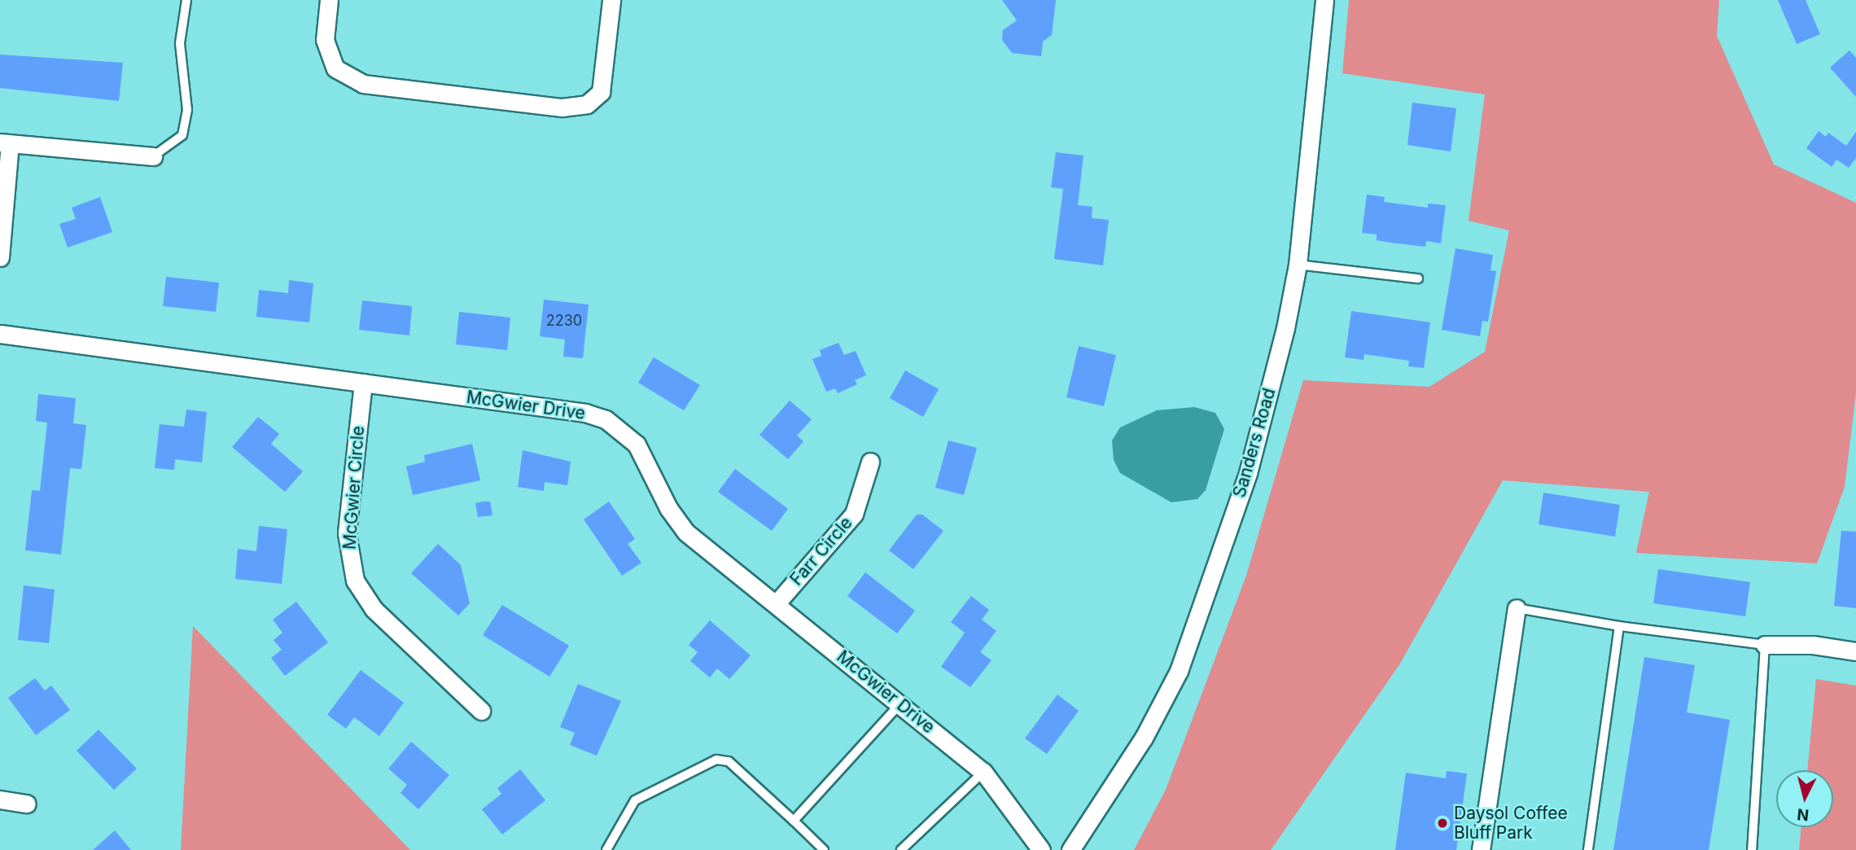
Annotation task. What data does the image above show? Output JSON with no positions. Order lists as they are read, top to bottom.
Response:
{
  "streets": {
    "street": [
      "McGwier Drive",
      "Sanders Road",
      "McGwier Circle",
      "Farr Circle"
    ]
  },
  "crossings": [
    ["McGwier Drive", "McGwier Circle"],
    ["McGwier Drive", "Farr Circle"]
  ],
  "places": ["Daysol Coffee Bluff Park"],
  "house_numbers": ["2230"],
  "north": "bottom"
}
